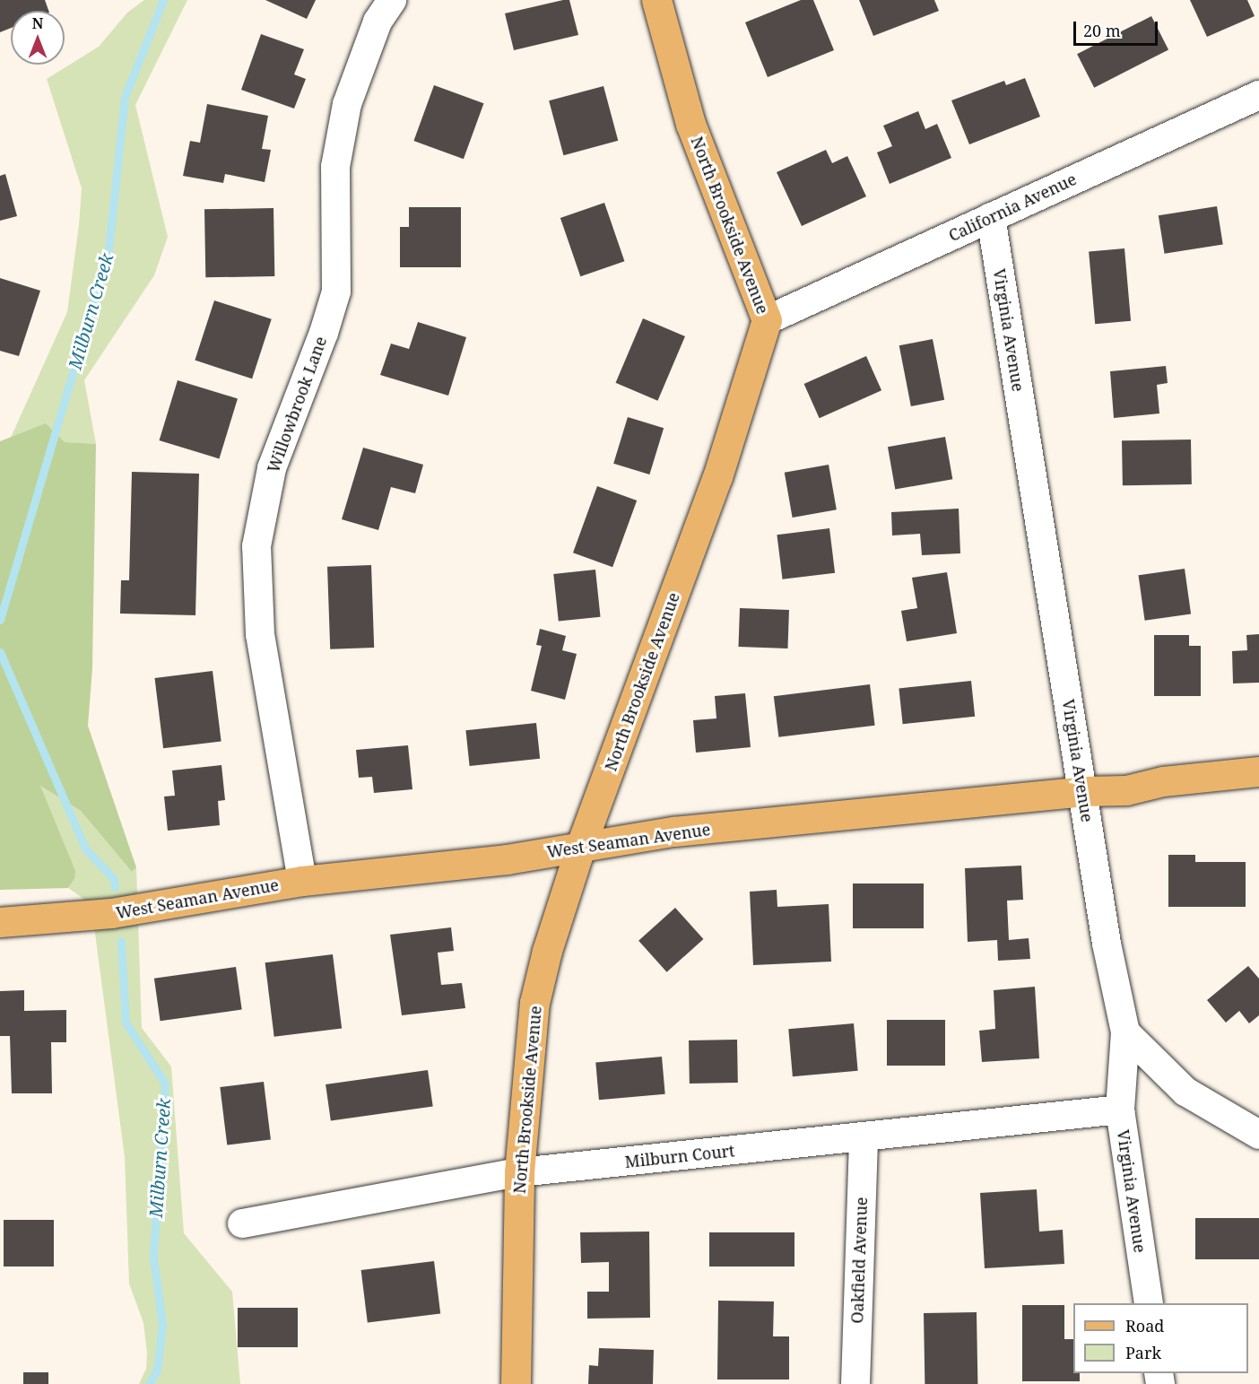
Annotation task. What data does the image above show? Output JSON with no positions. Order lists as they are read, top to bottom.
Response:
{
  "streets": {
    "main road": ["North Brookside Avenue", "West Seaman Avenue"],
    "street": [
      "California Avenue",
      "Virginia Avenue",
      "Willowbrook Lane",
      "Milburn Court",
      "Oakfield Avenue"
    ]
  },
  "crossings": [
    ["California Avenue", "North Brookside Avenue"],
    ["California Avenue", "Virginia Avenue"],
    ["North Brookside Avenue", "West Seaman Avenue"],
    ["North Brookside Avenue", "Milburn Court"],
    ["Virginia Avenue", "West Seaman Avenue"],
    ["Virginia Avenue", "Milburn Court"],
    ["Willowbrook Lane", "West Seaman Avenue"],
    ["Milburn Court", "Oakfield Avenue"]
  ],
  "water": ["Milburn Creek"],
  "legend": ["Road", "Park"],
  "scale_bar": "20 m",
  "north": "top"
}
